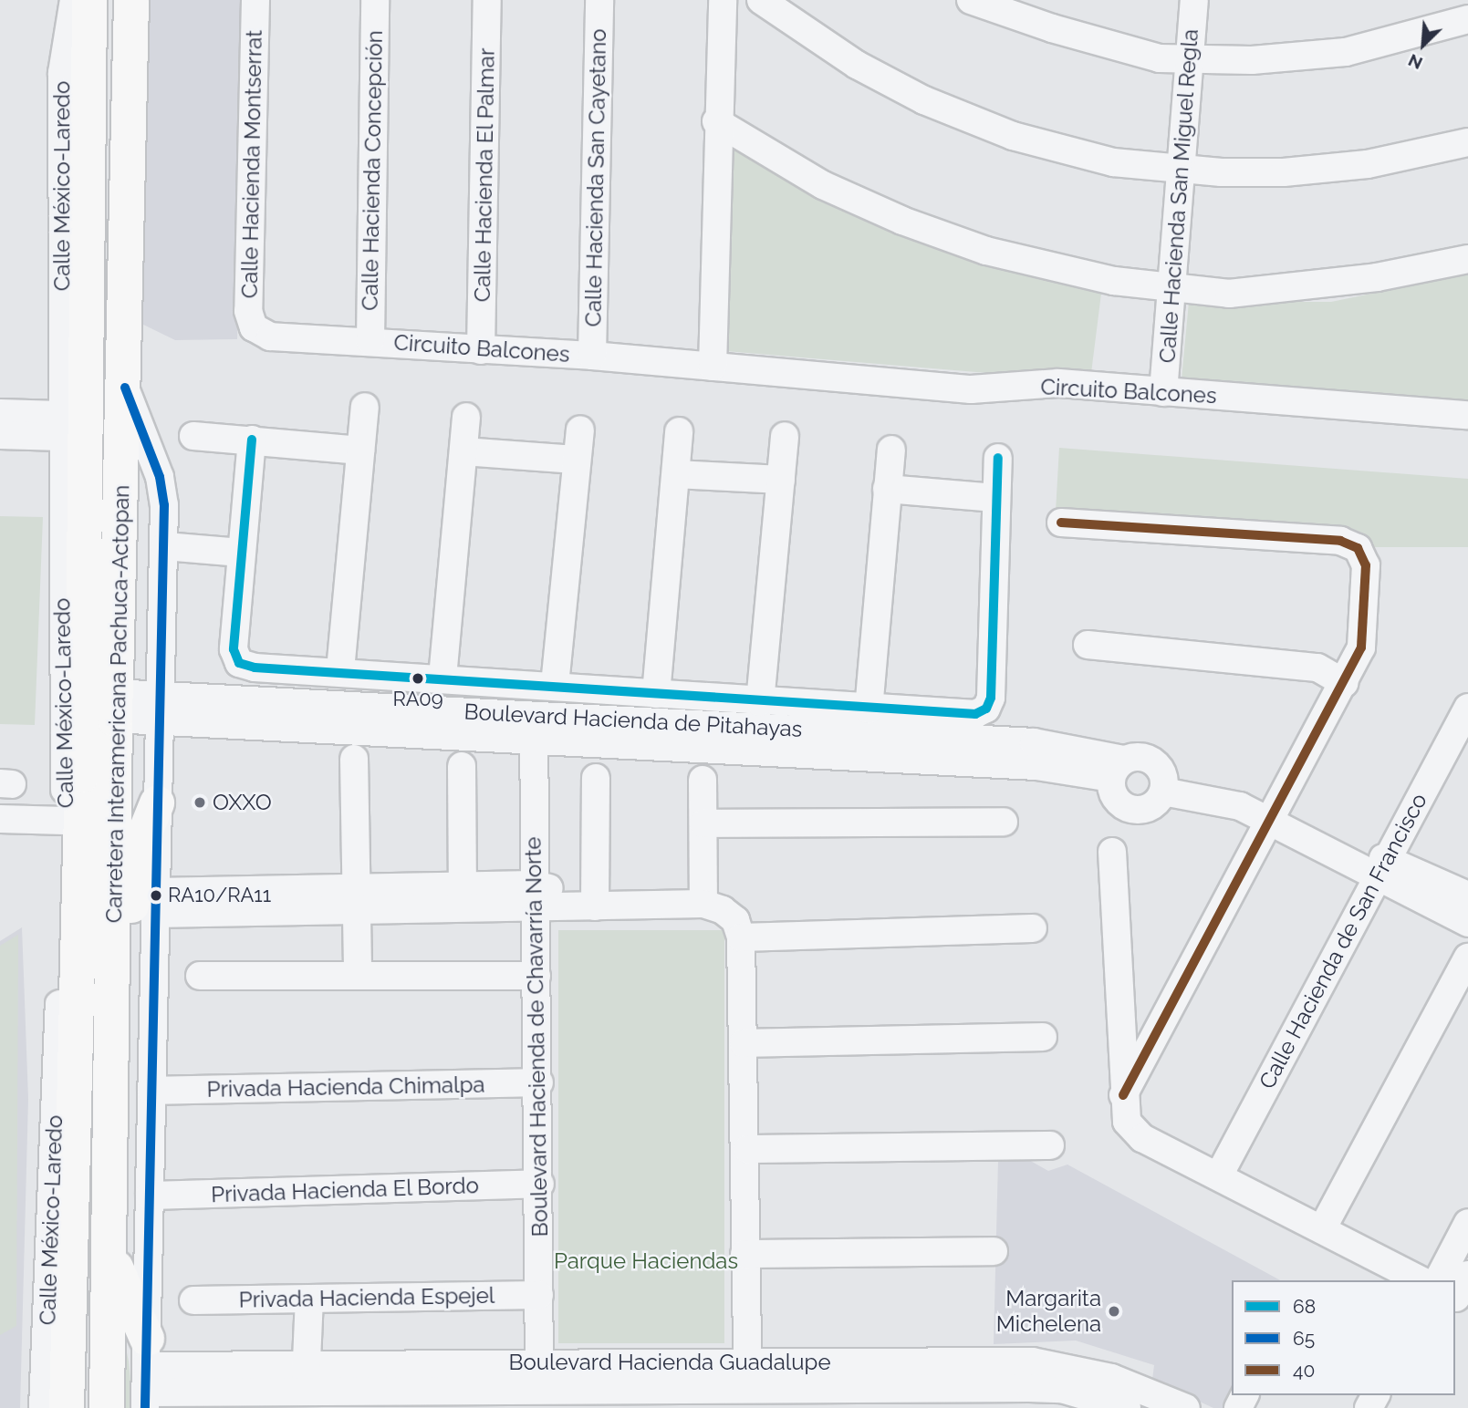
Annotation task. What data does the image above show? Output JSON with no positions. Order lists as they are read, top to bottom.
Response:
{
  "streets": {
    "main road": ["Carretera Interamericana Pachuca-Actopan"],
    "street": [
      "Calle Hacienda Montserrat",
      "Calle Hacienda Concepción",
      "Calle Hacienda El Palmar",
      "Calle Hacienda San Cayetano",
      "Calle México-Laredo",
      "Calle Hacienda San Miguel Regla",
      "Circuito Balcones",
      "Boulevard Hacienda de Pitahayas",
      "Calle Hacienda de San Francisco",
      "Boulevard Hacienda de Chavarría Norte",
      "Privada Hacienda Chimalpa",
      "Privada Hacienda El Bordo",
      "Privada Hacienda Espejel",
      "Boulevard Hacienda Guadalupe"
    ]
  },
  "crossings": [
    ["Calle Hacienda Montserrat", "Circuito Balcones"],
    ["Calle Hacienda Concepción", "Circuito Balcones"],
    ["Calle Hacienda El Palmar", "Circuito Balcones"],
    ["Calle Hacienda San Cayetano", "Circuito Balcones"],
    ["Calle México-Laredo", "Carretera Interamericana Pachuca-Actopan"],
    ["Calle México-Laredo", "Boulevard Hacienda de Pitahayas"],
    ["Calle Hacienda San Miguel Regla", "Circuito Balcones"],
    ["Carretera Interamericana Pachuca-Actopan", "Boulevard Hacienda de Pitahayas"],
    ["Boulevard Hacienda de Pitahayas", "Boulevard Hacienda de Chavarría Norte"],
    ["Boulevard Hacienda de Chavarría Norte", "Privada Hacienda Chimalpa"],
    ["Boulevard Hacienda de Chavarría Norte", "Privada Hacienda El Bordo"],
    ["Boulevard Hacienda de Chavarría Norte", "Privada Hacienda Espejel"],
    ["Boulevard Hacienda de Chavarría Norte", "Boulevard Hacienda Guadalupe"]
  ],
  "parks": ["Parque Haciendas"],
  "places": [
    "RA09",
    "OXXO",
    "RA10/RA11",
    "Margarita Michelena"
  ],
  "lines": ["transit line 65", "transit line 68", "transit line 40"],
  "legend": ["68", "65", "40"],
  "north": "bottom left"
}
